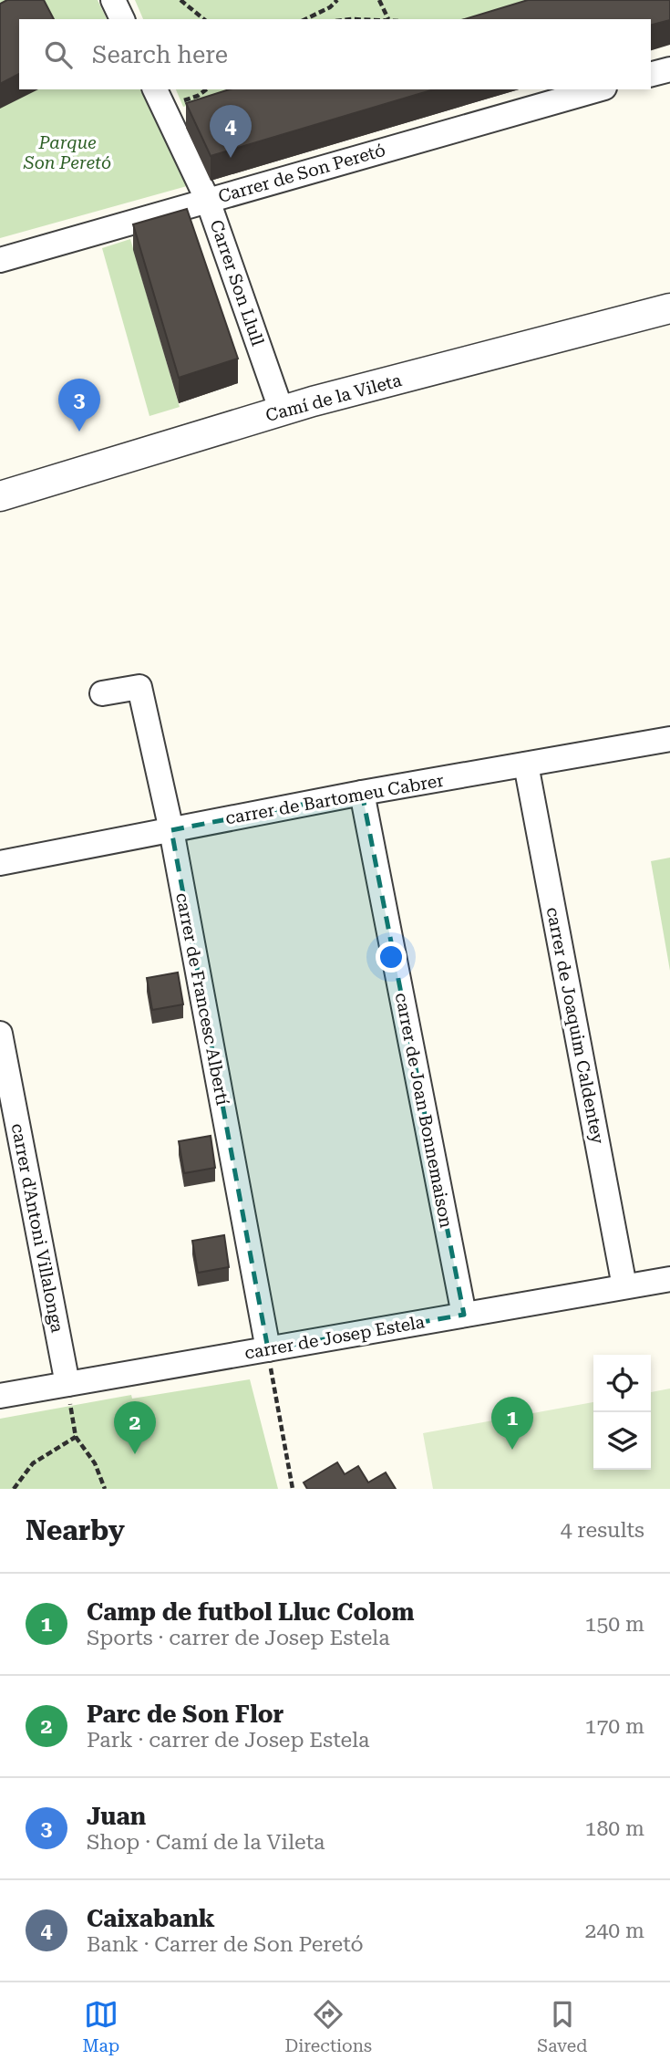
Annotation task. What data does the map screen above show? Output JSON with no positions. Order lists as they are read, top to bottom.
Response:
{
  "streets": {
    "street": [
      "Carrer de Son Peretó",
      "Carrer Son Llull",
      "Camí de la Vileta",
      "carrer de Bartomeu Cabrer",
      "carrer de Francesc Albertí",
      "carrer de Joaquim Caldentey",
      "carrer de Joan Bonnemaison",
      "carrer d'Antoni Villalonga",
      "carrer de Josep Estela"
    ]
  },
  "crossings": [
    ["Carrer de Son Peretó", "Carrer Son Llull"],
    ["Carrer Son Llull", "Camí de la Vileta"],
    ["carrer de Bartomeu Cabrer", "carrer de Francesc Albertí"],
    ["carrer de Bartomeu Cabrer", "carrer de Joaquim Caldentey"],
    ["carrer de Bartomeu Cabrer", "carrer de Joan Bonnemaison"],
    ["carrer de Francesc Albertí", "carrer de Josep Estela"],
    ["carrer de Joaquim Caldentey", "carrer de Josep Estela"],
    ["carrer de Joan Bonnemaison", "carrer de Josep Estela"],
    ["carrer d'Antoni Villalonga", "carrer de Josep Estela"]
  ],
  "parks": ["Parque Son Peretó"],
  "page": {
    "search": "Search here",
    "pins": [
      "4",
      "3",
      "1",
      "2"
    ],
    "heading": ["Nearby", "4 results"],
    "list": [
      {
        "mark": "1",
        "name": "Camp de futbol Lluc Colom",
        "note": "Sports · carrer de Josep Estela",
        "value": "150 m"
      },
      {
        "mark": "2",
        "name": "Parc de Son Flor",
        "note": "Park · carrer de Josep Estela",
        "value": "170 m"
      },
      {
        "mark": "3",
        "name": "Juan",
        "note": "Shop · Camí de la Vileta",
        "value": "180 m"
      },
      {
        "mark": "4",
        "name": "Caixabank",
        "note": "Bank · Carrer de Son Peretó",
        "value": "240 m"
      }
    ],
    "nav": ["Map", "Directions", "Saved"]
  }
}
